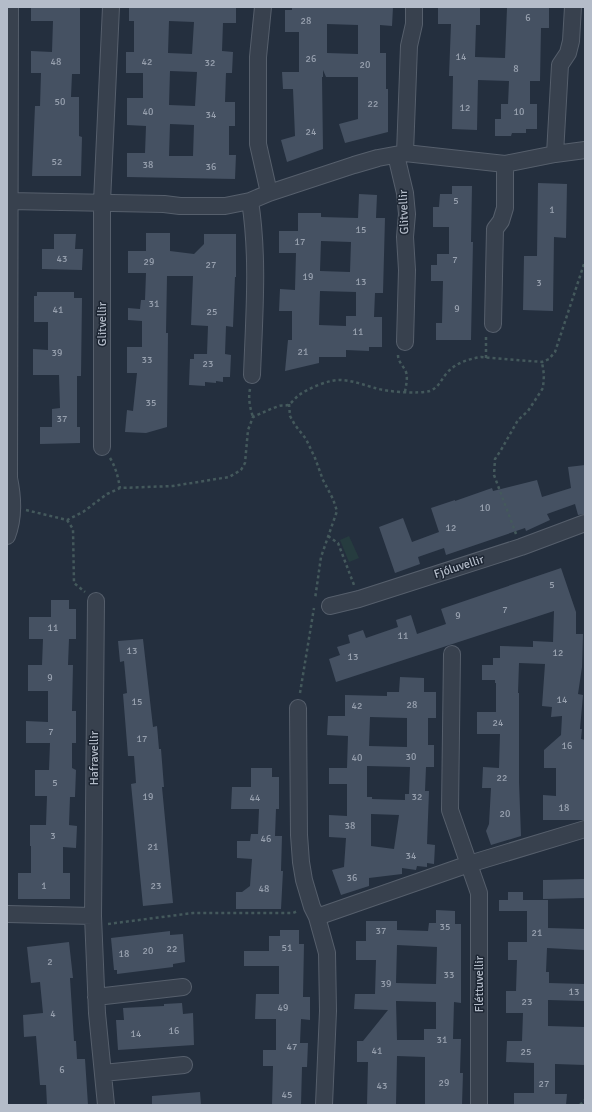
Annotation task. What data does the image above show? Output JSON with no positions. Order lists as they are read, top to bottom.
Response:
{
  "streets": {
    "street": [
      "Glitvellir",
      "Fjóluvellir",
      "Hafravellir",
      "Fléttuvellir"
    ]
  },
  "house_numbers": [
    "6",
    "28",
    "14",
    "26",
    "48",
    "42",
    "32",
    "20",
    "8",
    "50",
    "22",
    "12",
    "40",
    "10",
    "34",
    "24",
    "52",
    "38",
    "36",
    "5",
    "1",
    "15",
    "17",
    "43",
    "7",
    "29",
    "27",
    "19",
    "13",
    "3",
    "31",
    "9",
    "41",
    "25",
    "11",
    "21",
    "39",
    "33",
    "23",
    "35",
    "37",
    "10",
    "12",
    "5",
    "7",
    "9",
    "11",
    "11",
    "13",
    "12",
    "13",
    "9",
    "14",
    "15",
    "28",
    "42",
    "24",
    "7",
    "17",
    "16",
    "30",
    "40",
    "22",
    "5",
    "19",
    "32",
    "44",
    "18",
    "20",
    "38",
    "3",
    "46",
    "21",
    "34",
    "36",
    "1",
    "23",
    "48",
    "35",
    "37",
    "21",
    "51",
    "22",
    "20",
    "18",
    "2",
    "33",
    "39",
    "13",
    "23",
    "49",
    "4",
    "16",
    "14",
    "31",
    "47",
    "41",
    "25",
    "6",
    "29",
    "27",
    "43",
    "45"
  ]
}
